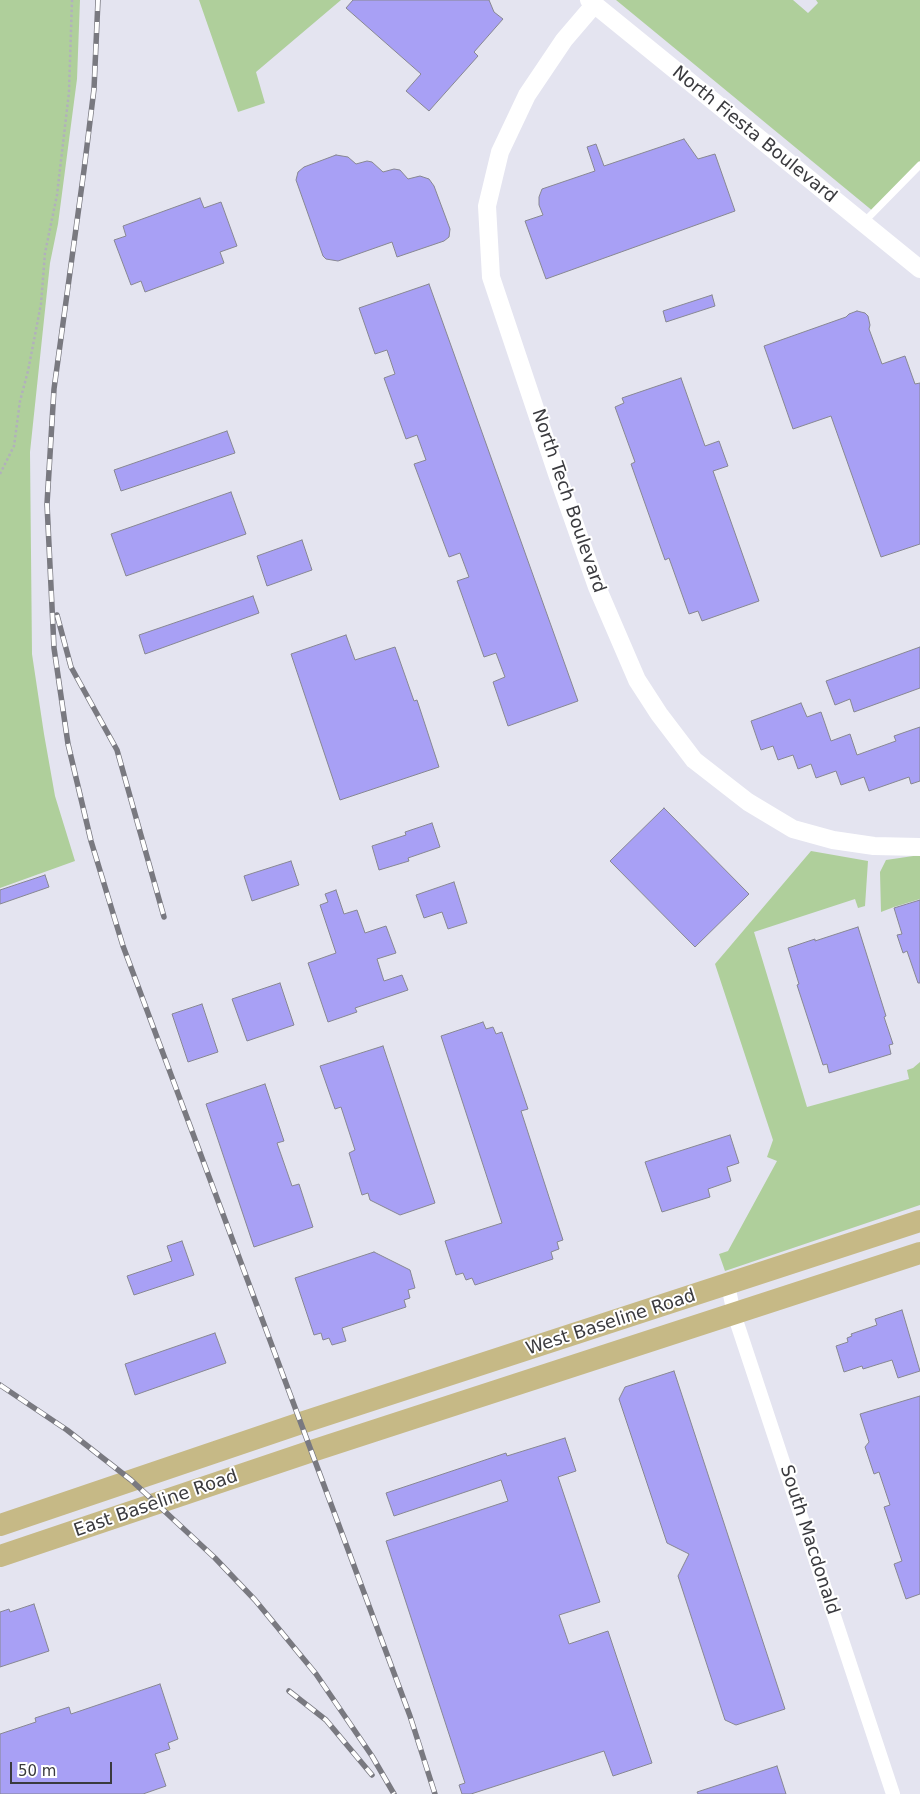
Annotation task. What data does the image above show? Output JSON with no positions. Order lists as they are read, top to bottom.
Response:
{
  "streets": {
    "main road": ["West Baseline Road", "East Baseline Road"],
    "street": ["North Fiesta Boulevard", "North Tech Boulevard", "South Macdonald"]
  },
  "crossings": [
    ["North Fiesta Boulevard", "North Tech Boulevard"],
    ["West Baseline Road", "East Baseline Road"],
    ["West Baseline Road", "South Macdonald"]
  ],
  "scale_bar": "50 m"
}
